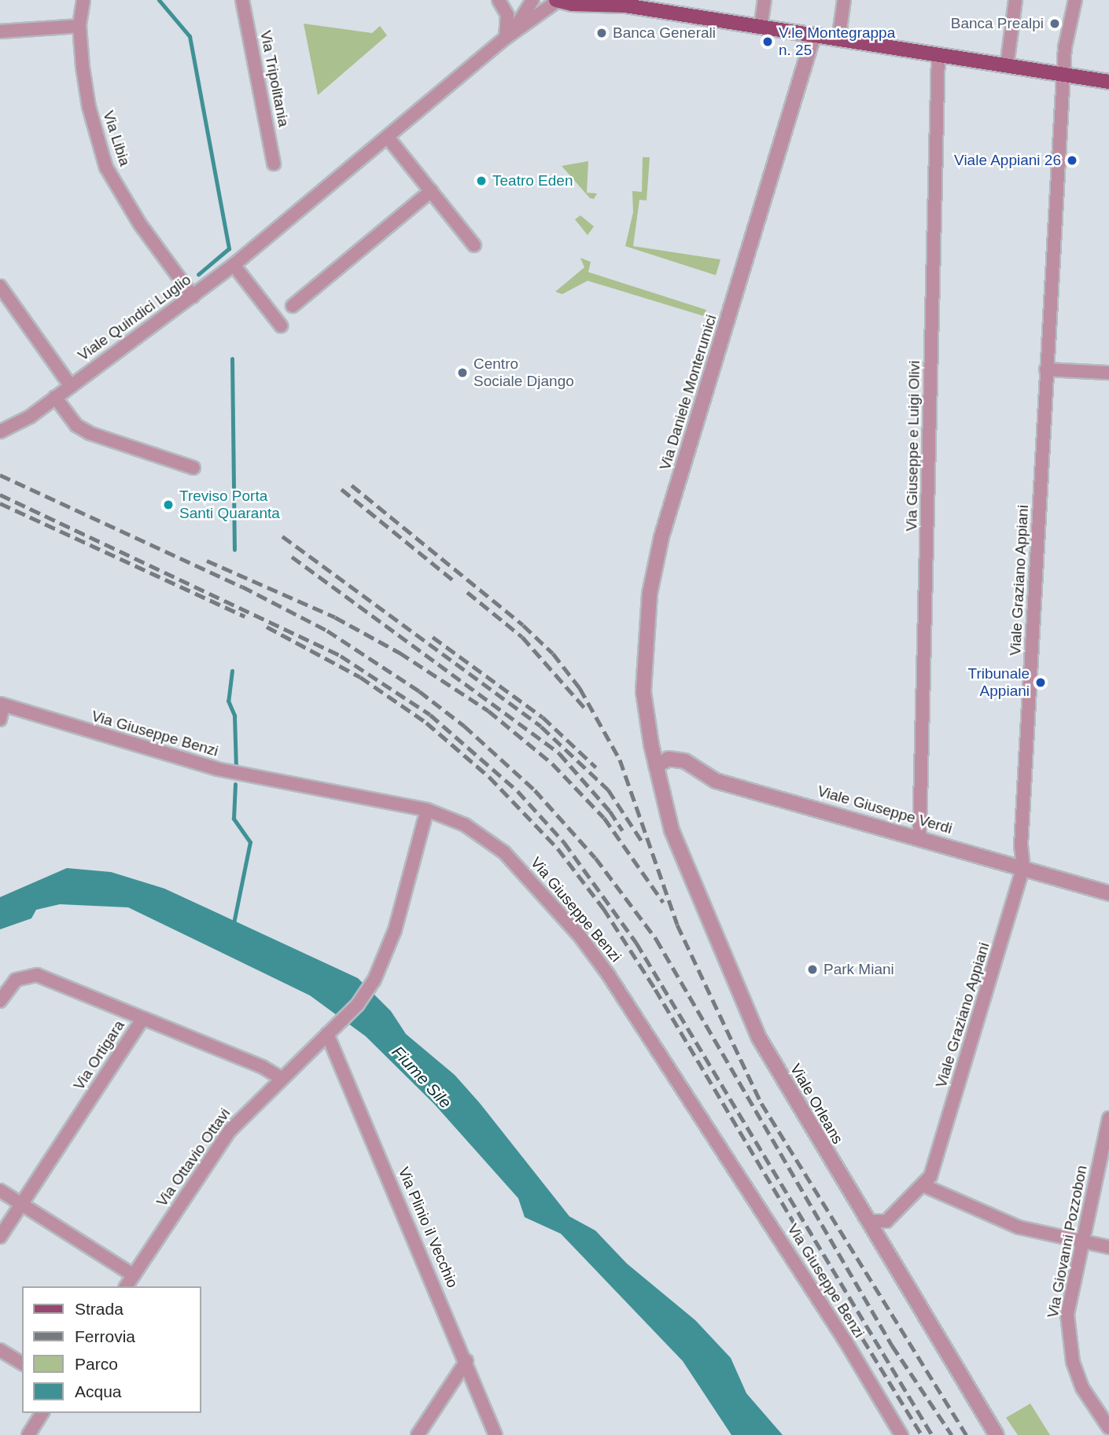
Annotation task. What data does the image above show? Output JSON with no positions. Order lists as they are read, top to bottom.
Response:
{
  "streets": {
    "street": [
      "Via Tripolitania",
      "Via Libia",
      "Viale Quindici Luglio",
      "Via Daniele Monterumici",
      "Via Giuseppe e Luigi Olivi",
      "Viale Graziano Appiani",
      "Via Giuseppe Benzi",
      "Viale Giuseppe Verdi",
      "Via Ortigara",
      "Viale Orleans",
      "Via Ottavio Ottavi",
      "Via Plinio il Vecchio",
      "Via Giovanni Pozzobon"
    ]
  },
  "crossings": [
    ["Via Libia", "Viale Quindici Luglio"],
    ["Via Daniele Monterumici", "Viale Giuseppe Verdi"],
    ["Via Daniele Monterumici", "Viale Orleans"],
    ["Via Giuseppe e Luigi Olivi", "Viale Giuseppe Verdi"],
    ["Viale Graziano Appiani", "Viale Giuseppe Verdi"],
    ["Via Giuseppe Benzi", "Via Ottavio Ottavi"],
    ["Viale Giuseppe Verdi", "Viale Orleans"],
    ["Via Ortigara", "Via Ottavio Ottavi"],
    ["Via Ottavio Ottavi", "Via Plinio il Vecchio"]
  ],
  "water": ["Fiume Sile"],
  "places": [
    "Banca Prealpi",
    "Banca Generali",
    "V.le Montegrappa n. 25",
    "Viale Appiani 26",
    "Teatro Eden",
    "Centro Sociale Django",
    "Treviso Porta Santi Quaranta",
    "Tribunale Appiani",
    "Park Miani"
  ],
  "legend": [
    "Strada",
    "Ferrovia",
    "Parco",
    "Acqua"
  ]
}
